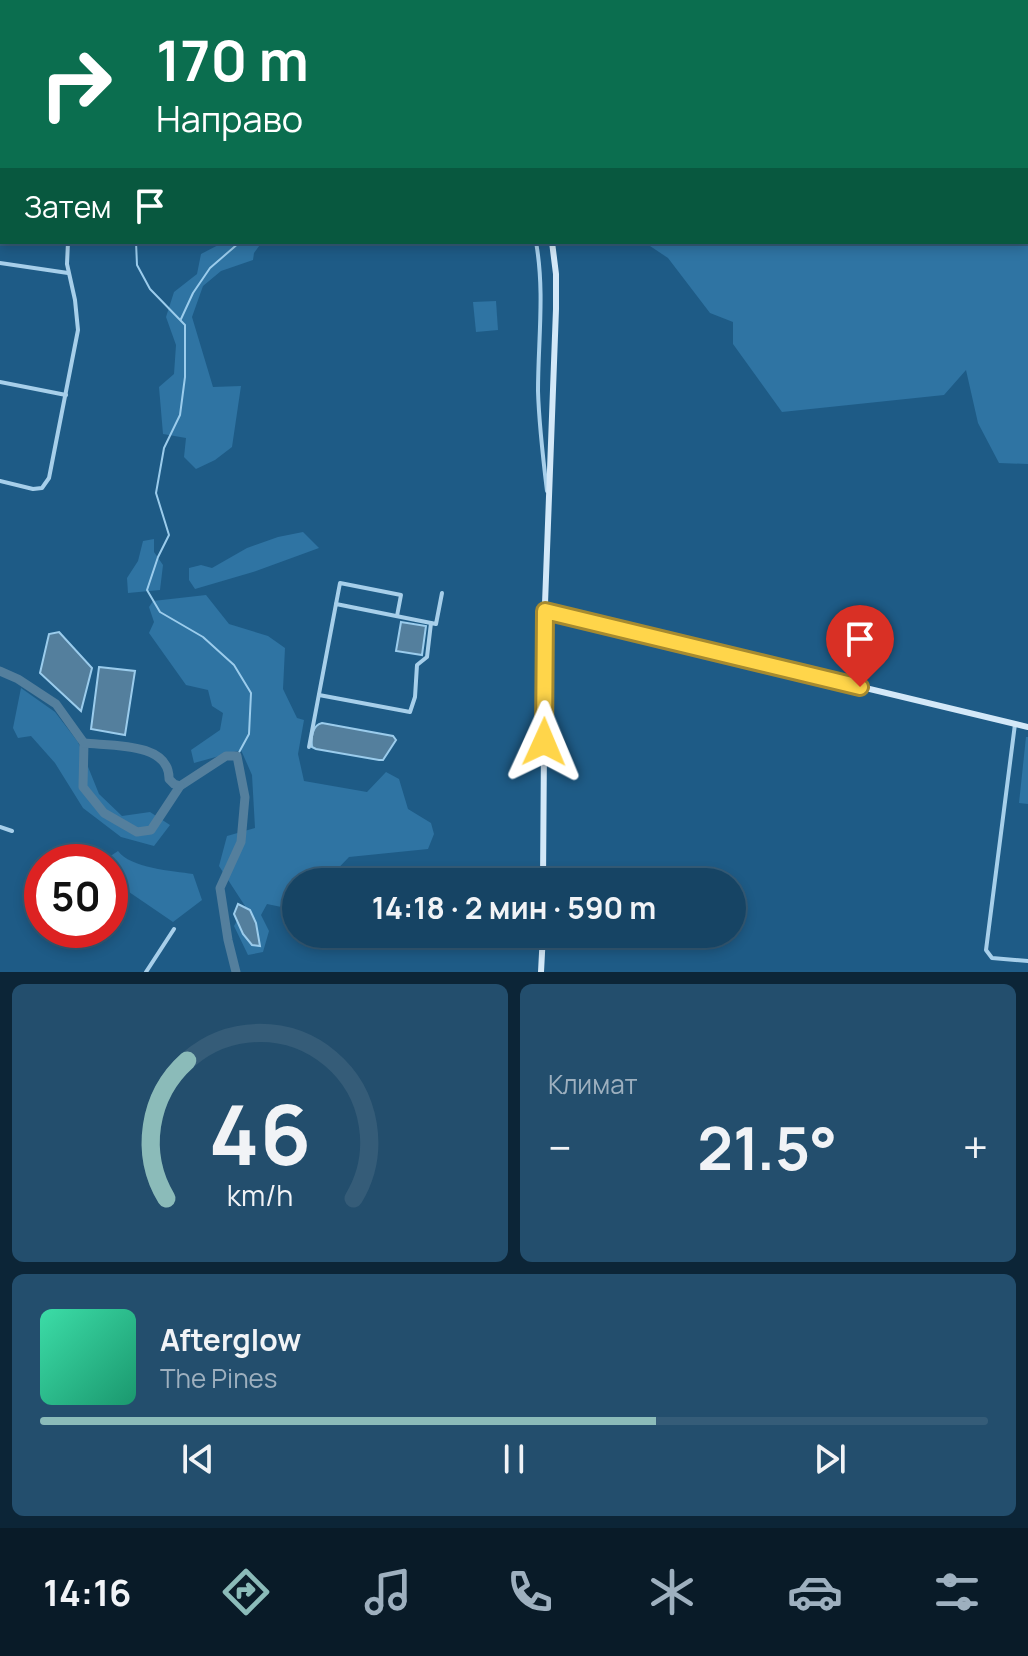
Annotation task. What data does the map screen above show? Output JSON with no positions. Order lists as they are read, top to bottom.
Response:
{
  "page": {
    "turn": ["170 m", "Направо"],
    "then": "Затем",
    "limit": "50",
    "trip": "14:18 · 2 мин · 590 m",
    "tile": "Климат",
    "heat": ["−", "21.5°", "+"],
    "song": ["Afterglow", "The Pines"],
    "tabs": "14:16",
    "gauge": ["46", "km/h"]
  }
}
